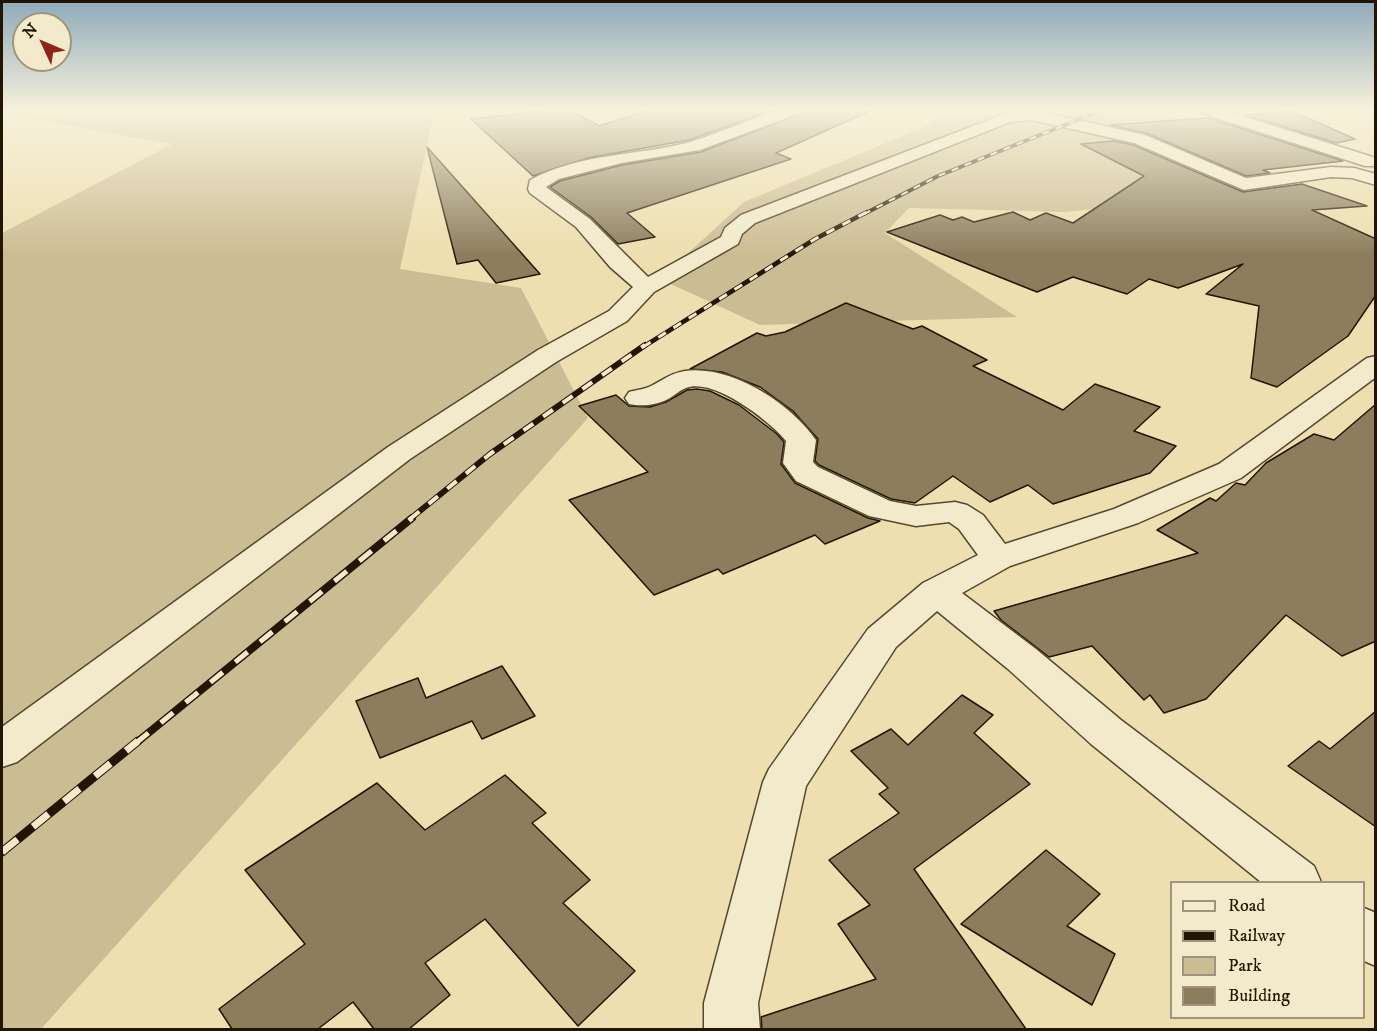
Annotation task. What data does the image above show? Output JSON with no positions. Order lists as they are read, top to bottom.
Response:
{
  "legend": [
    "Road",
    "Railway",
    "Park",
    "Building"
  ],
  "north": "top left"
}
